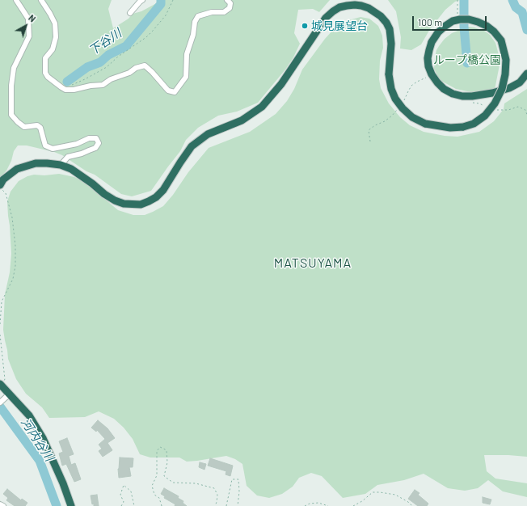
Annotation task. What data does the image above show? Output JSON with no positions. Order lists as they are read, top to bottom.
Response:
{
  "districts": ["MATSUYAMA"],
  "water": ["下谷川", "河内谷川"],
  "parks": ["ループ橋公園"],
  "places": ["城見展望台"],
  "scale_bar": "100 m",
  "north": "top right"
}
